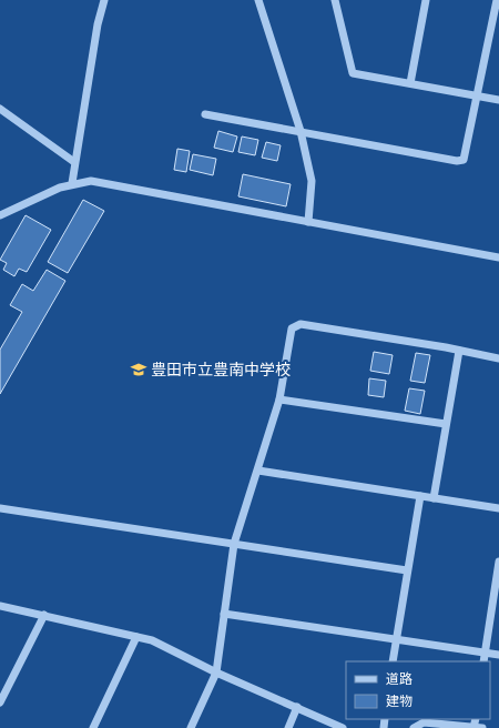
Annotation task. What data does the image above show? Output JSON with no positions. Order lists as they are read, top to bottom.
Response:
{
  "places": {
    "school or university": ["豊田市立豊南中学校"]
  },
  "legend": ["道路", "建物"]
}
